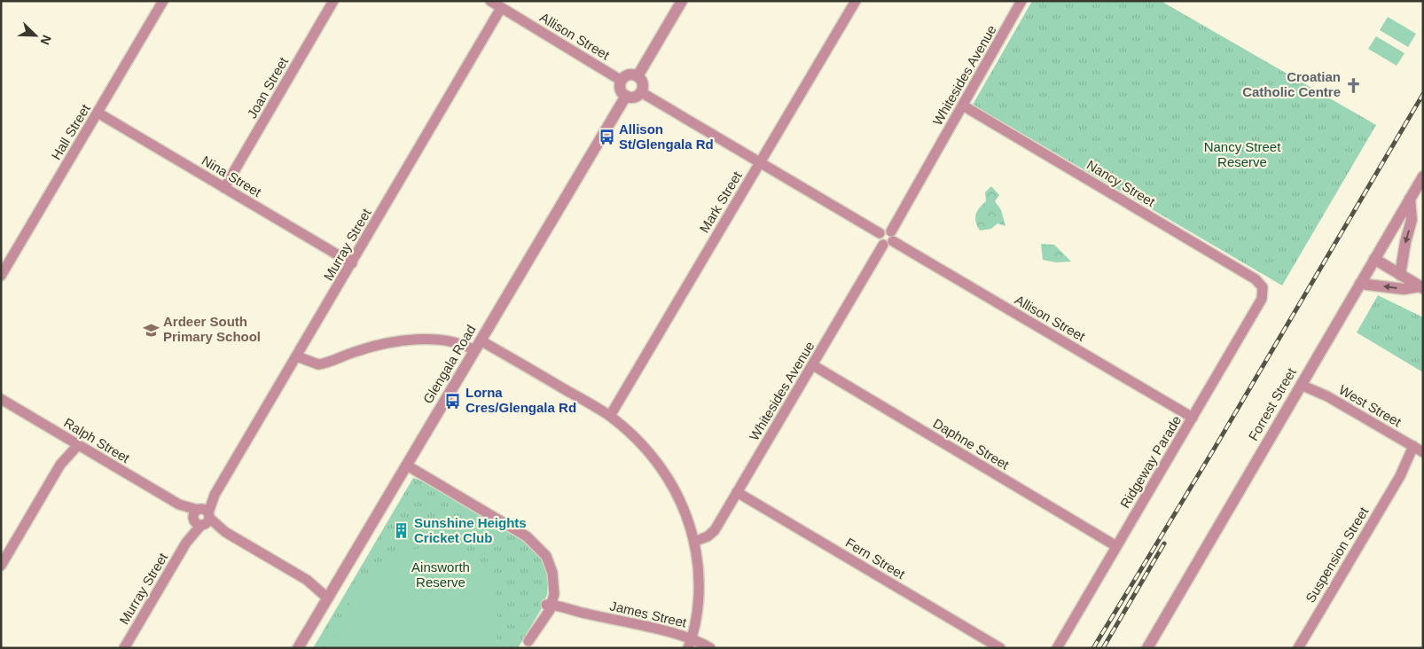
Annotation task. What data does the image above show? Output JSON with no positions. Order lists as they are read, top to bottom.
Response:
{
  "streets": {
    "street": [
      "Allison Street",
      "Whitesides Avenue",
      "Joan Street",
      "Hall Street",
      "Nina Street",
      "Nancy Street",
      "Mark Street",
      "Murray Street",
      "Glengala Road",
      "Forrest Street",
      "West Street",
      "Ralph Street",
      "Daphne Street",
      "Ridgeway Parade",
      "Suspension Street",
      "Fern Street",
      "James Street"
    ]
  },
  "crossings": [
    ["Allison Street", "Whitesides Avenue"],
    ["Allison Street", "Murray Street"],
    ["Allison Street", "Glengala Road"],
    ["Allison Street", "Ridgeway Parade"],
    ["Whitesides Avenue", "Nancy Street"],
    ["Whitesides Avenue", "Daphne Street"],
    ["Whitesides Avenue", "Fern Street"],
    ["Joan Street", "Nina Street"],
    ["Hall Street", "Nina Street"],
    ["Nina Street", "Murray Street"],
    ["Nancy Street", "Ridgeway Parade"],
    ["Murray Street", "Ralph Street"],
    ["Glengala Road", "Ralph Street"],
    ["Forrest Street", "West Street"],
    ["West Street", "Suspension Street"],
    ["Daphne Street", "Ridgeway Parade"]
  ],
  "parks": ["Nancy Street Reserve", "Ainsworth Reserve"],
  "places": {
    "church": ["Croatian Catholic Centre"],
    "bus stop": ["Allison St/Glengala Rd", "Lorna Cres/Glengala Rd"],
    "school or university": ["Ardeer South Primary School"],
    "building": ["Sunshine Heights Cricket Club"]
  },
  "north": "bottom right"
}
